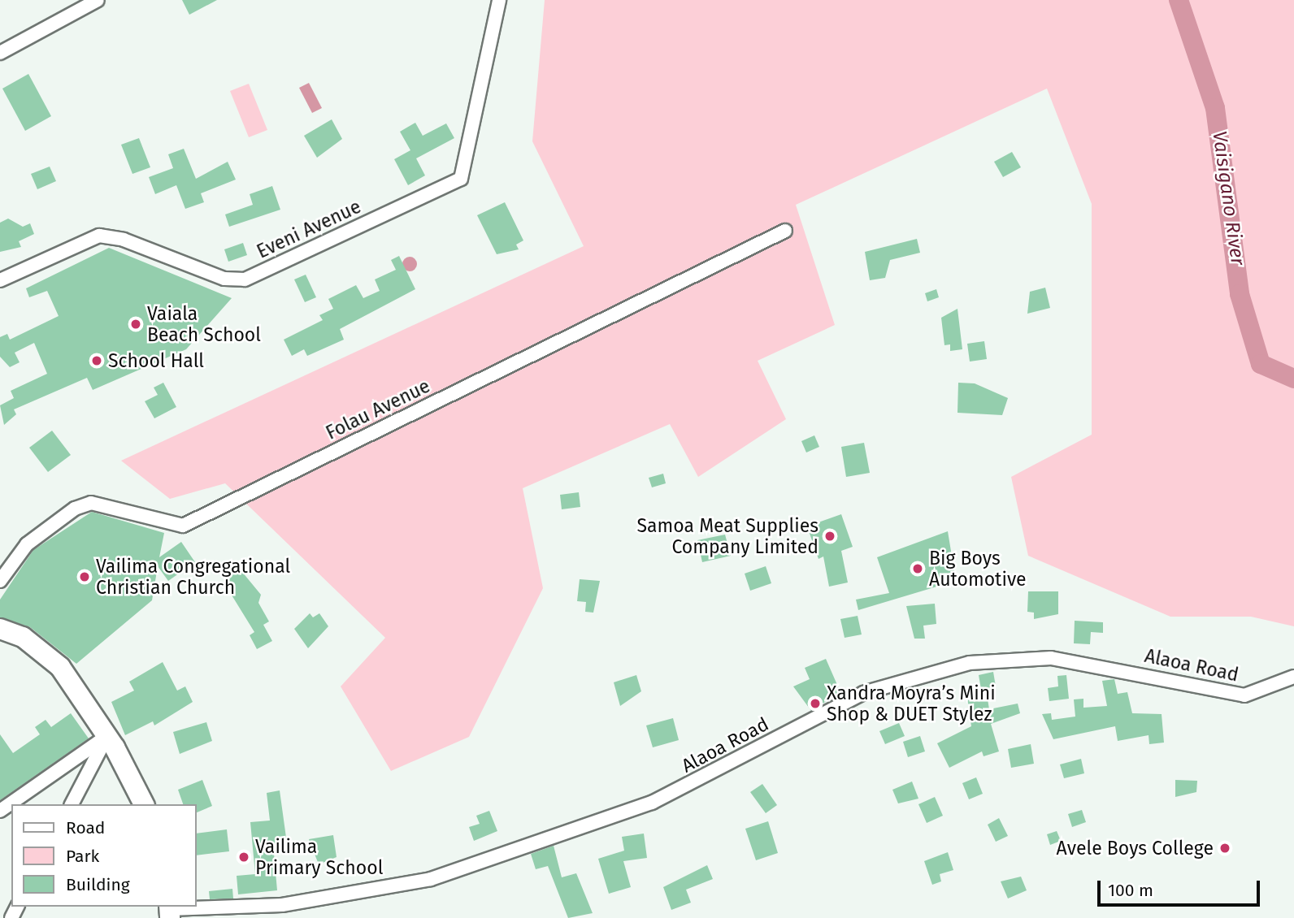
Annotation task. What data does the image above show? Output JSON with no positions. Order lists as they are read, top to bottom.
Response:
{
  "streets": {
    "street": ["Eveni Avenue", "Folau Avenue", "Alaoa Road"]
  },
  "water": ["Vaisigano River"],
  "places": [
    "Vaiala Beach School",
    "School Hall",
    "Samoa Meat Supplies Company Limited",
    "Big Boys Automotive",
    "Vailima Congregational Christian Church",
    "Xandra Moyra’s Mini Shop & DUET Stylez",
    "Avele Boys College",
    "Vailima Primary School"
  ],
  "legend": ["Road", "Park", "Building"],
  "scale_bar": "100 m"
}
